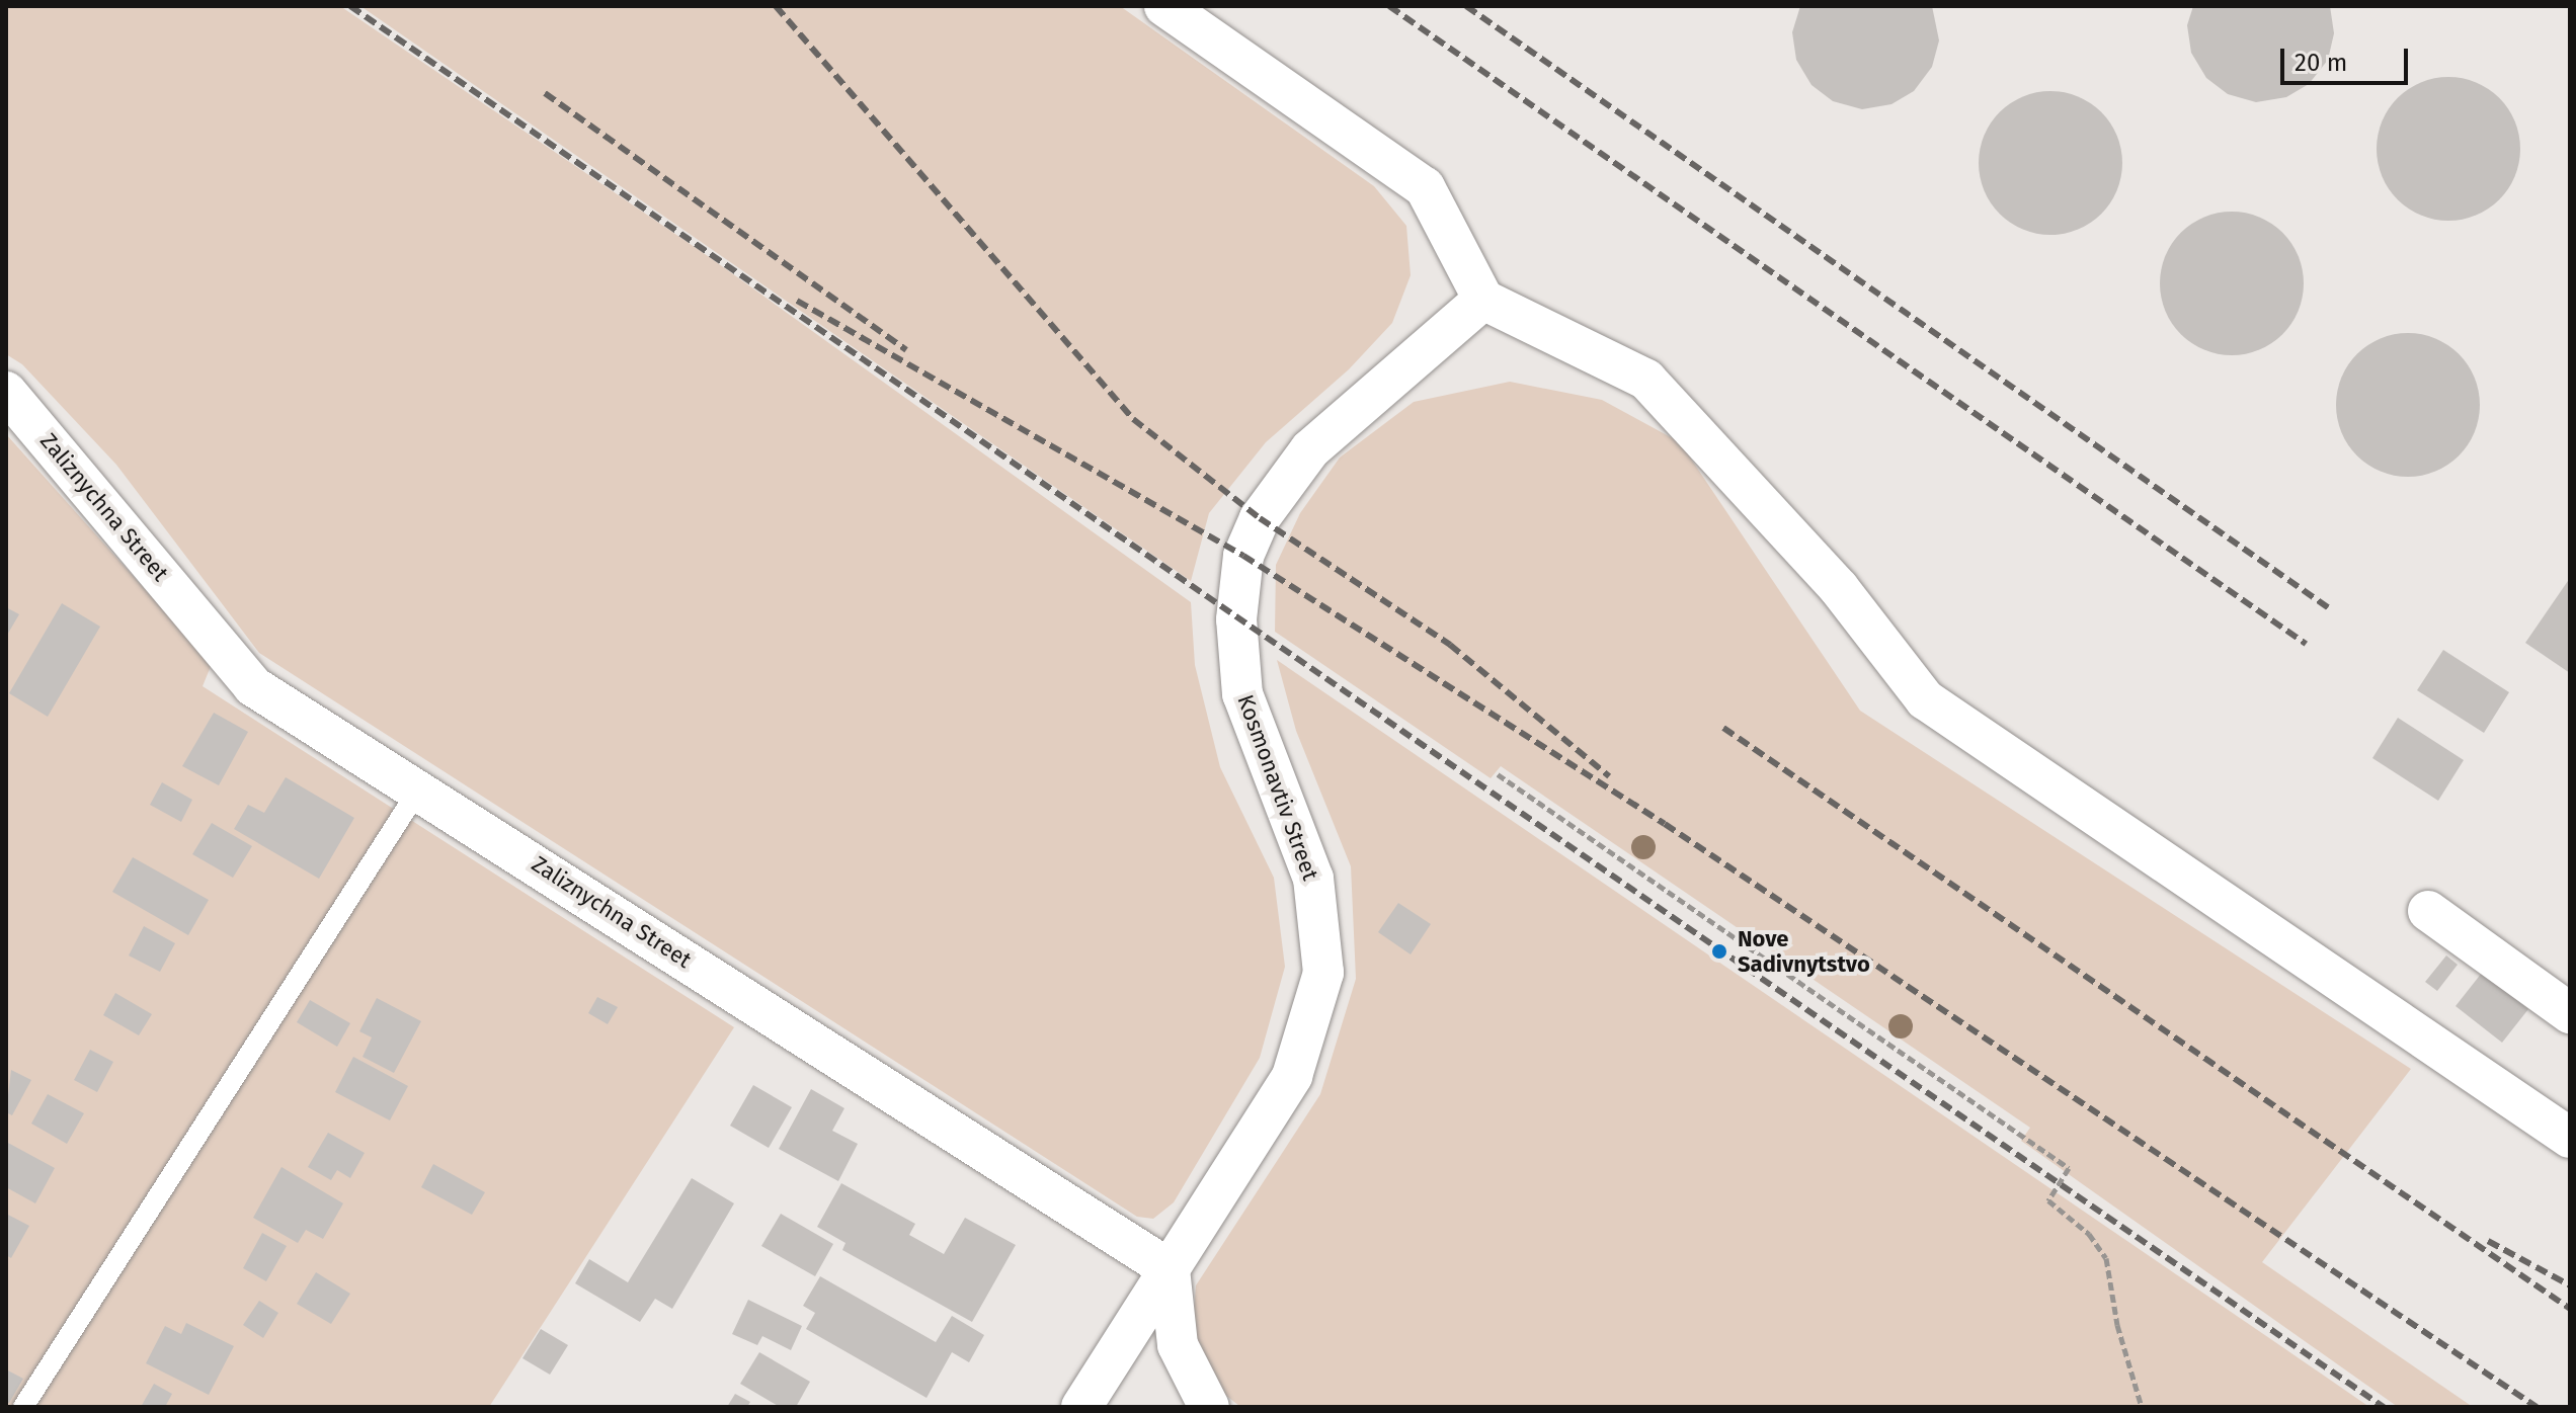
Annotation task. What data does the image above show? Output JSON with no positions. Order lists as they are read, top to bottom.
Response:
{
  "streets": {
    "street": ["Zaliznychna Street", "Kosmonavtiv Street"]
  },
  "crossings": [
    ["Zaliznychna Street", "Kosmonavtiv Street"]
  ],
  "places": ["Nove Sadivnytstvo"],
  "scale_bar": "20 m"
}
